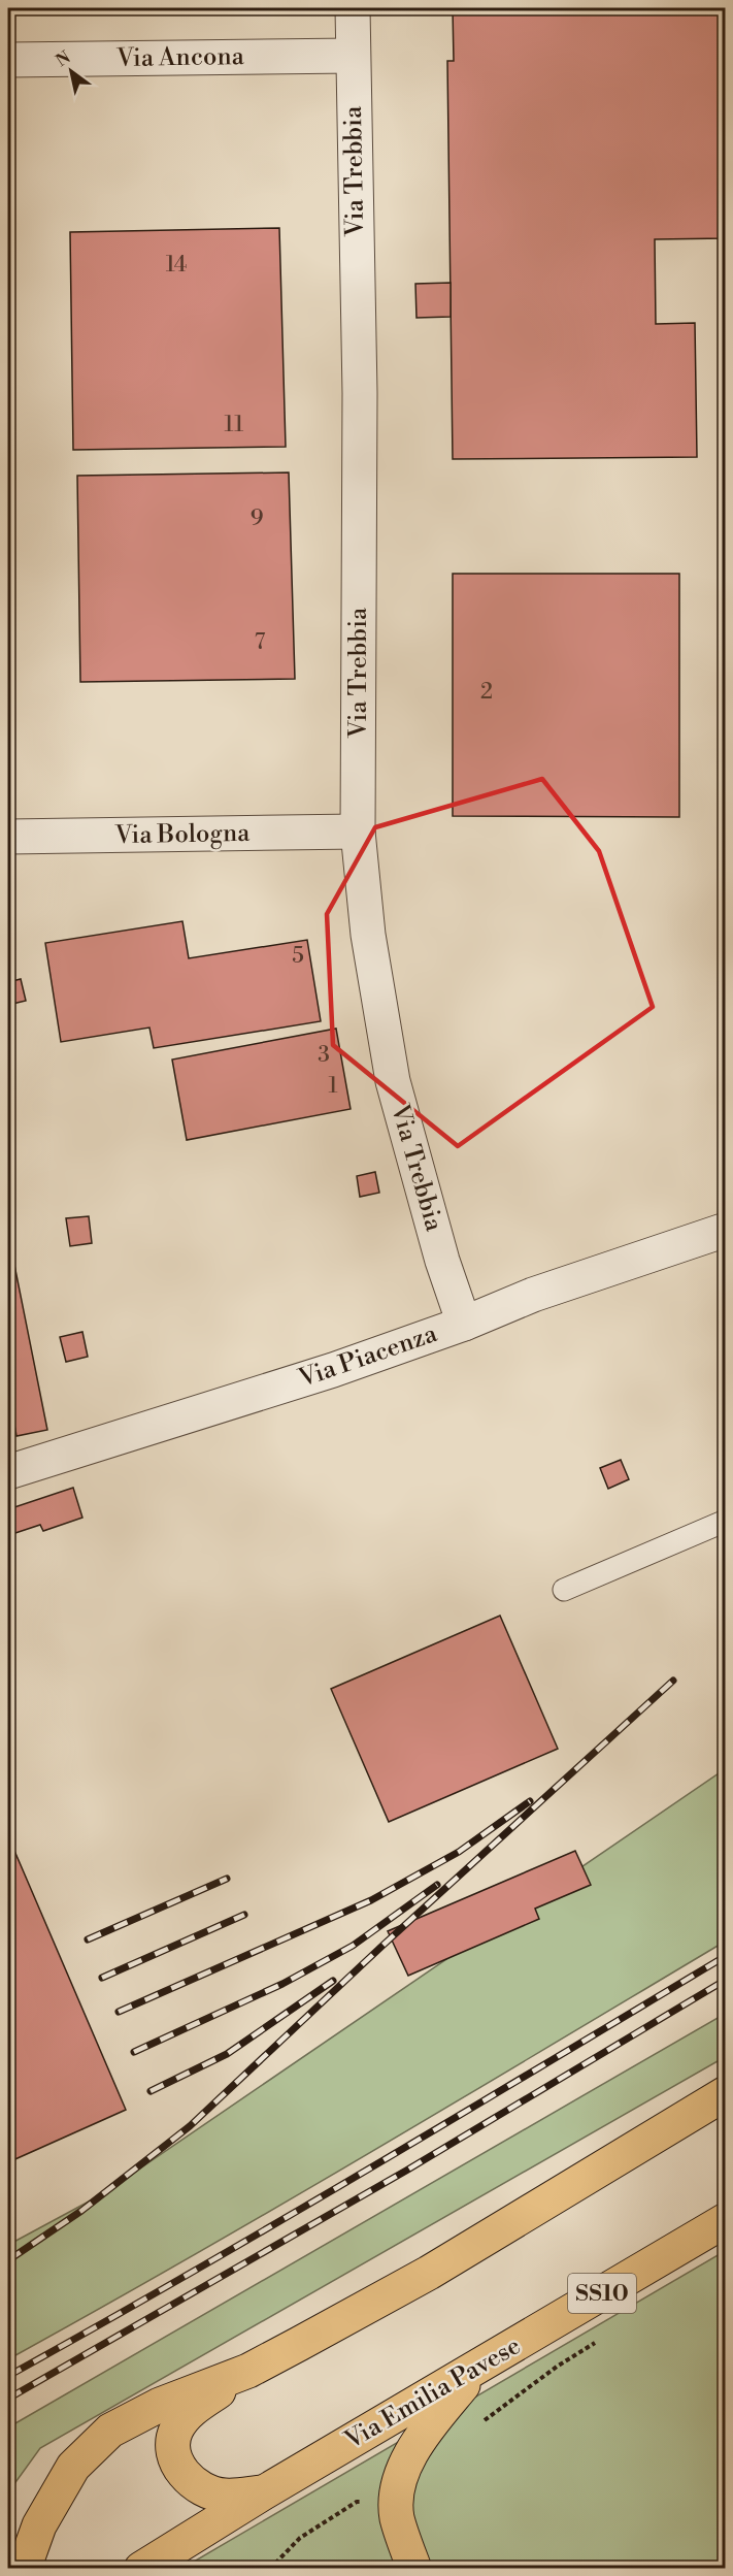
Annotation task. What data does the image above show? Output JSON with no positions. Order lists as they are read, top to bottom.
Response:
{
  "streets": {
    "main road": ["SS10", "Via Emilia Pavese"],
    "street": [
      "Via Ancona",
      "Via Trebbia",
      "Via Bologna",
      "Via Piacenza"
    ]
  },
  "crossings": [
    ["Via Ancona", "Via Trebbia"],
    ["Via Trebbia", "Via Bologna"],
    ["Via Trebbia", "Via Piacenza"]
  ],
  "house_numbers": [
    "14",
    "11",
    "9",
    "7",
    "2",
    "5",
    "3",
    "1"
  ],
  "north": "top left"
}
